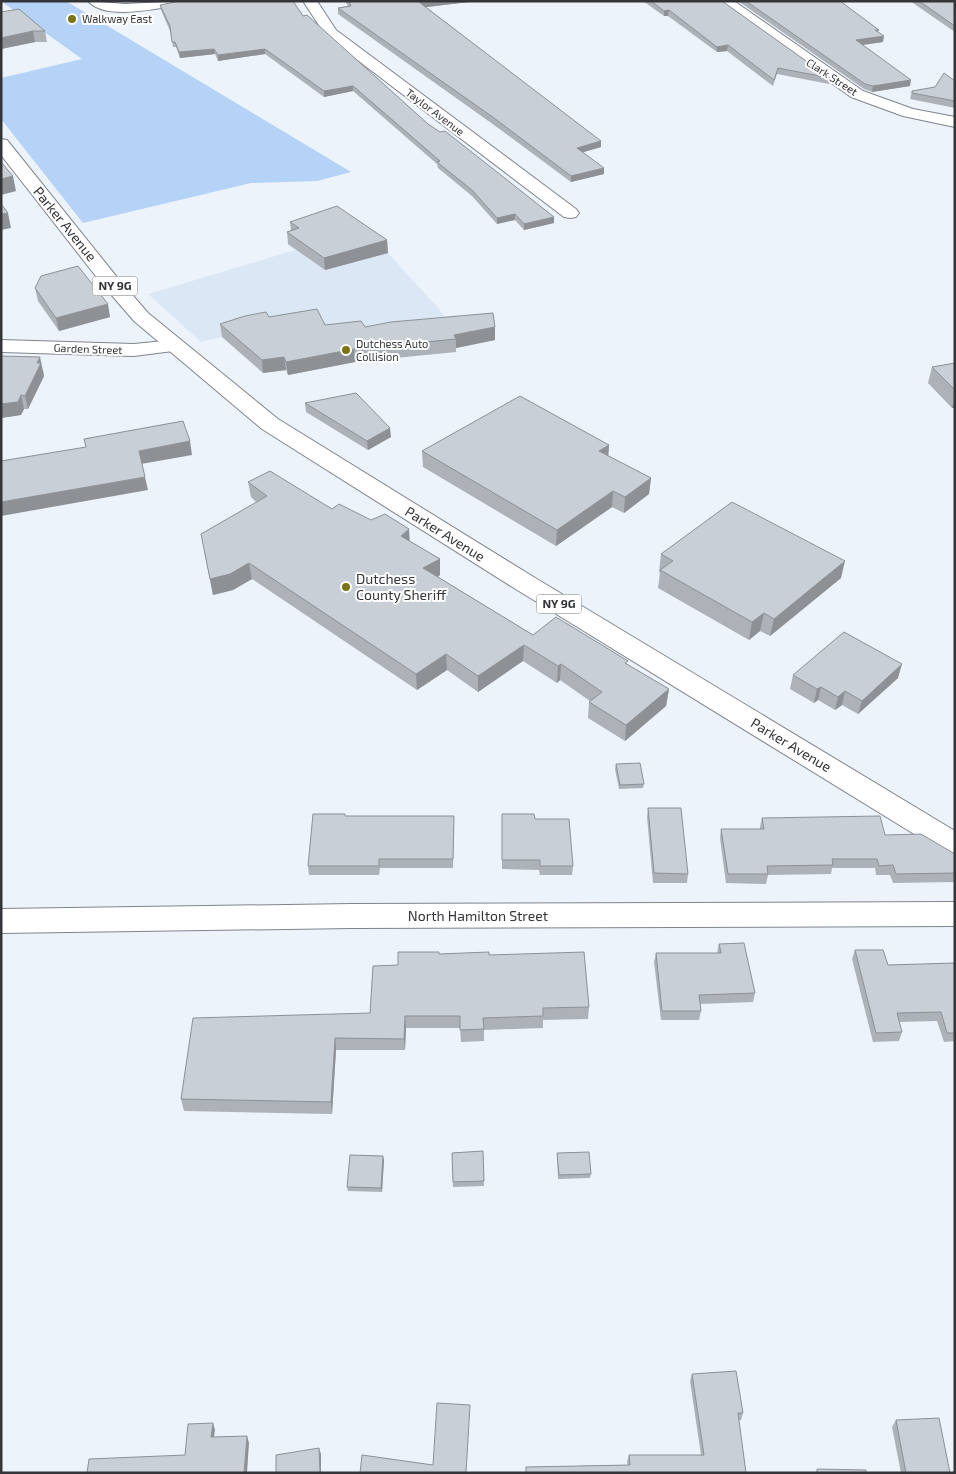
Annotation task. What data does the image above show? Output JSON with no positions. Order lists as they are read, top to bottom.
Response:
{
  "streets": {
    "street": [
      "Clark Street",
      "Taylor Avenue",
      "Parker Avenue",
      "NY 9G",
      "Garden Street",
      "North Hamilton Street"
    ]
  },
  "crossings": [
    ["Parker Avenue", "Garden Street"]
  ],
  "places": ["Walkway East", "Dutchess Auto Collision", "Dutchess County Sheriff"]
}
